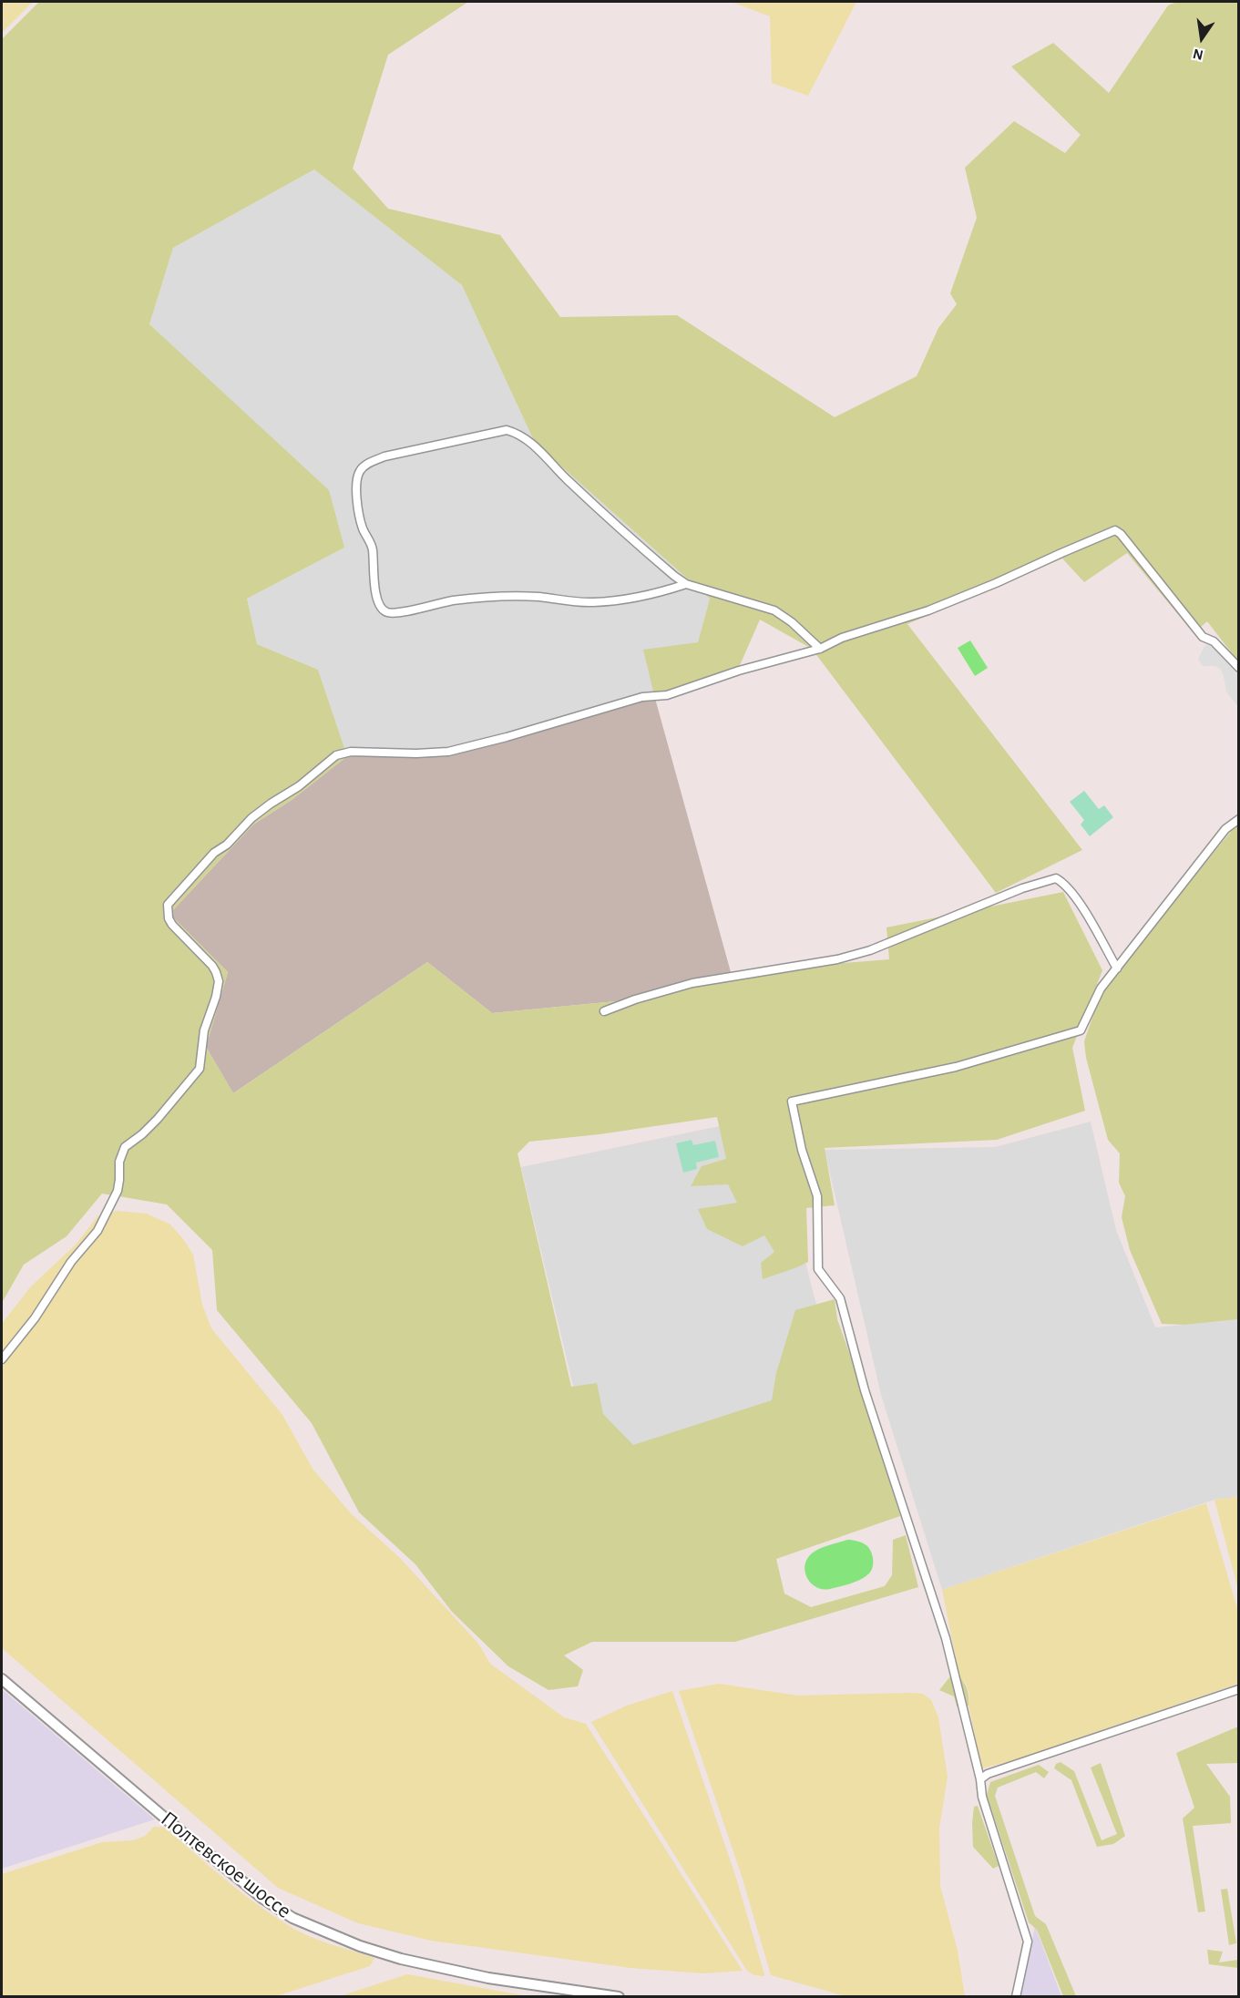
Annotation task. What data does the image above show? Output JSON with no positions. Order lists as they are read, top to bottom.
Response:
{
  "streets": {
    "street": ["Полтевское шоссе"]
  },
  "north": "bottom"
}
